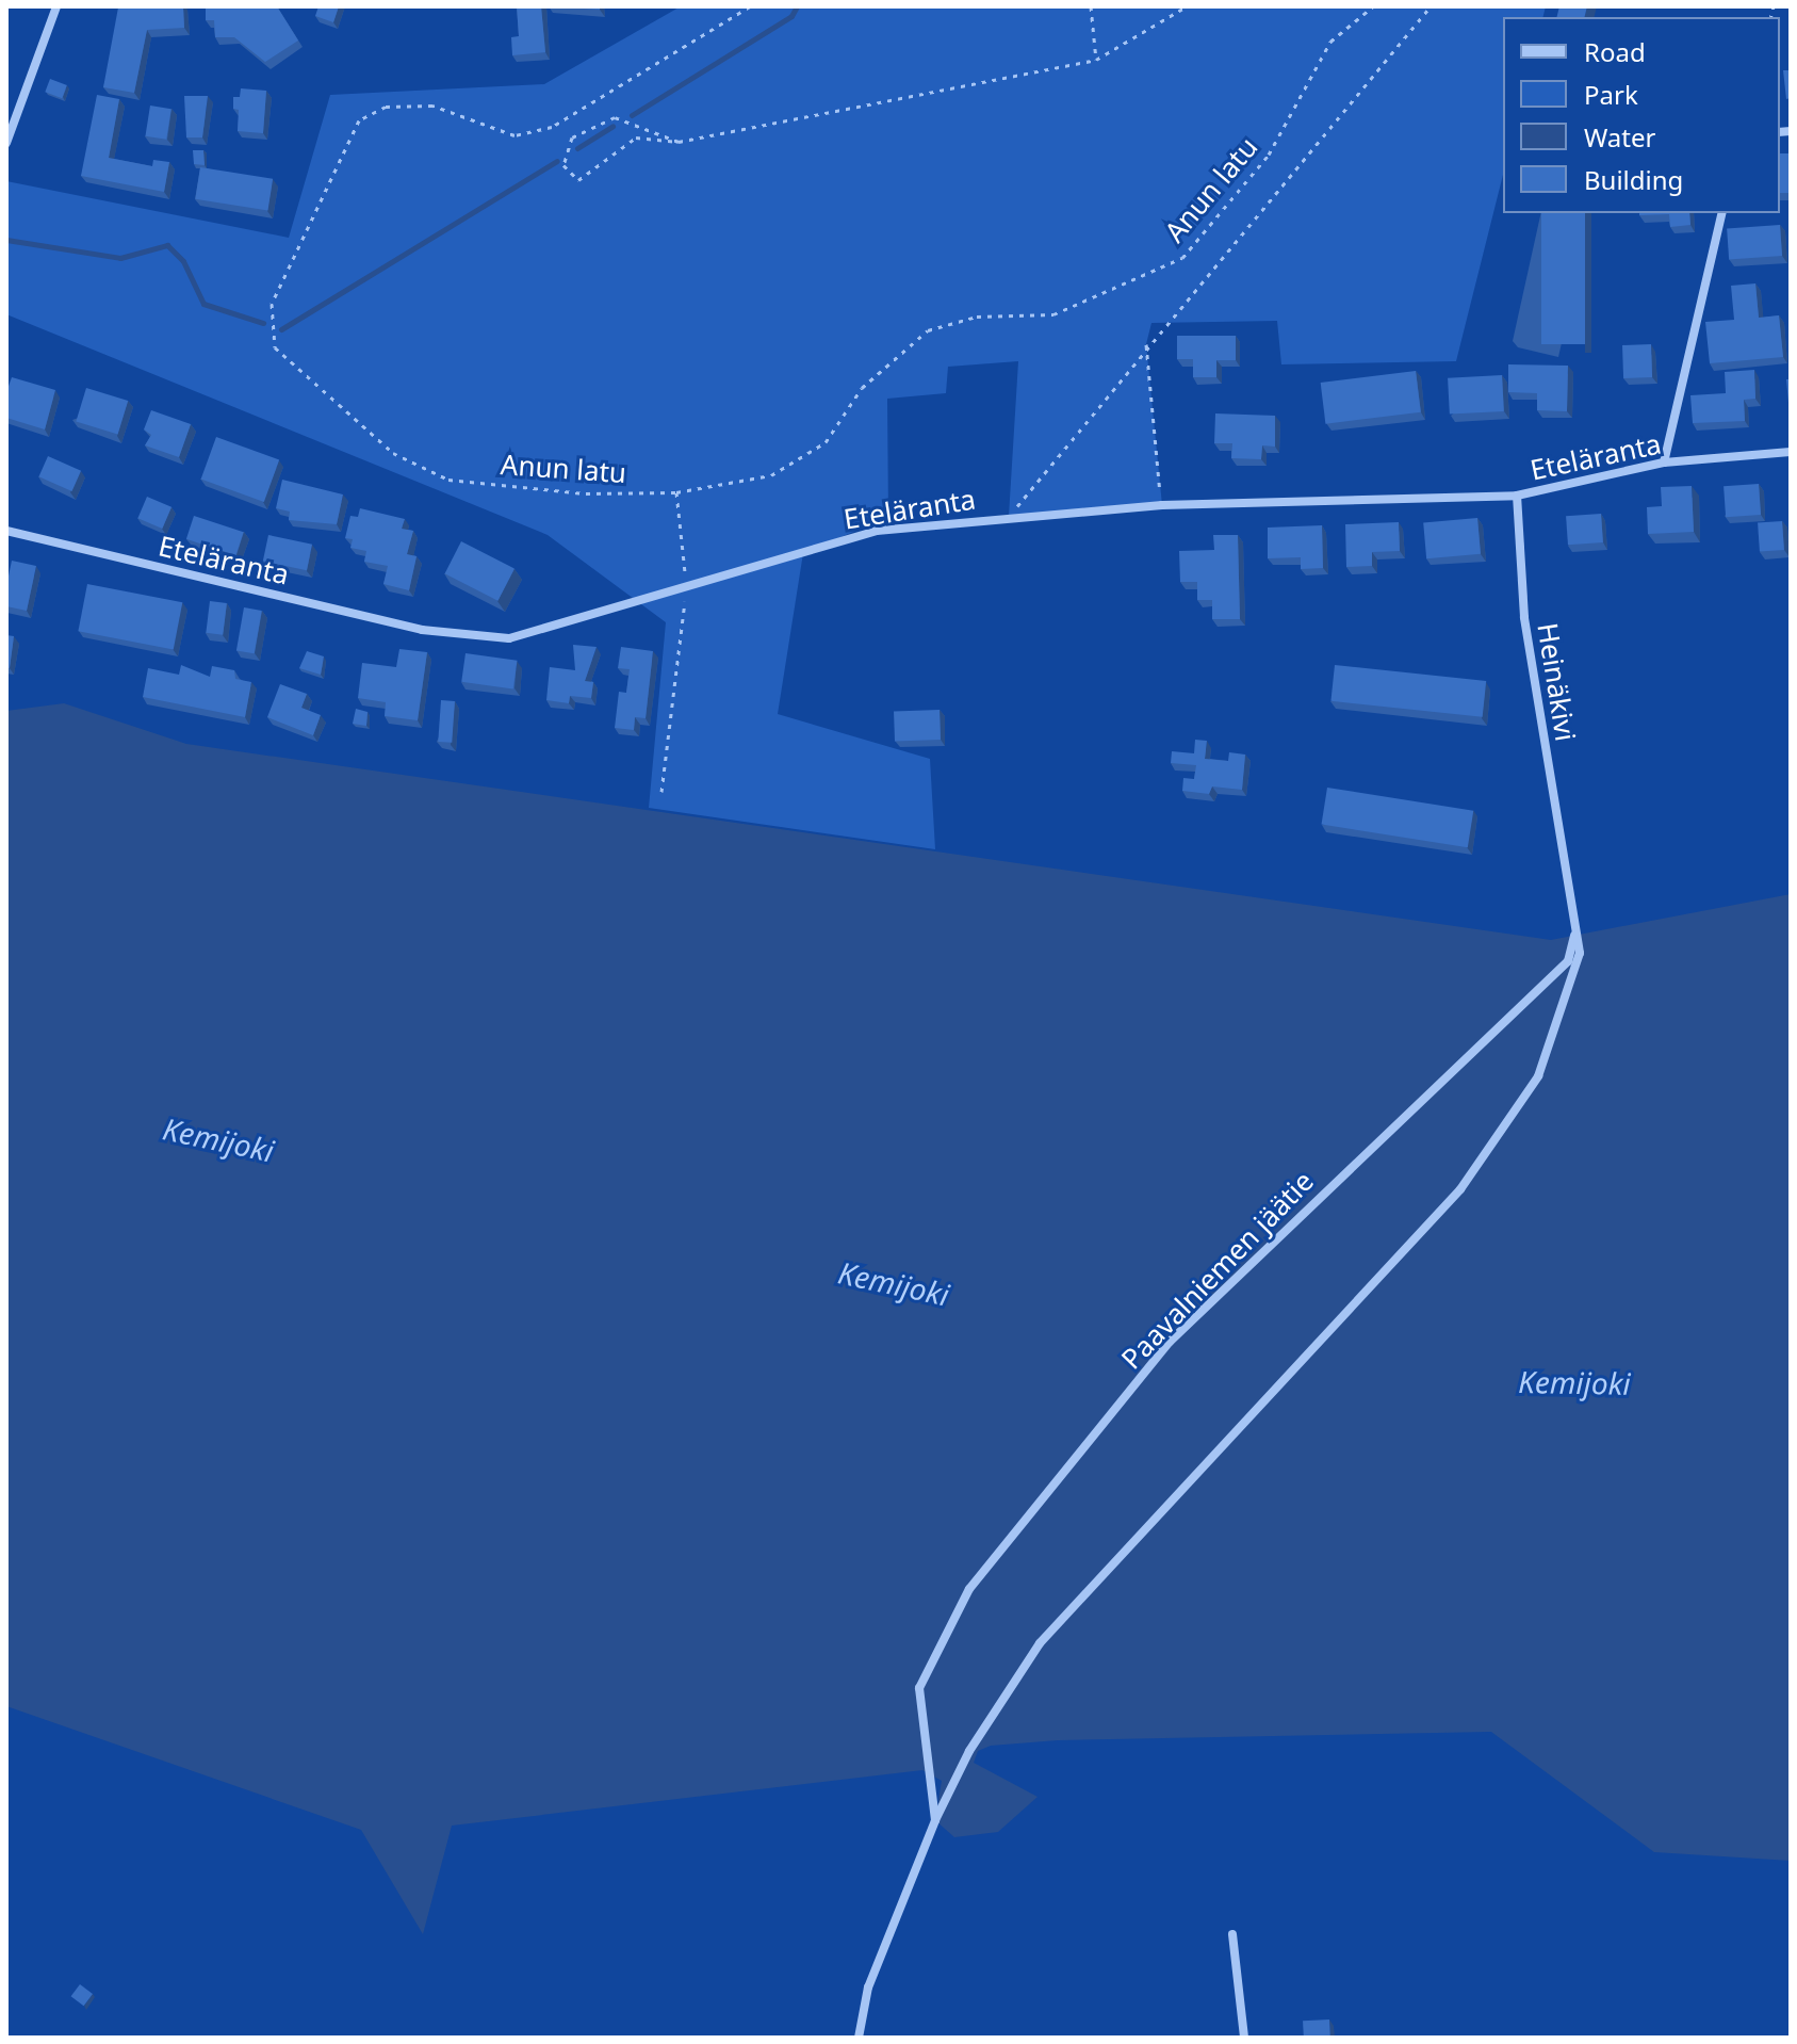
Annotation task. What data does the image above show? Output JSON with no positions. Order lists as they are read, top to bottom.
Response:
{
  "streets": {
    "street": ["Eteläranta", "Heinäkivi", "Paavalniemen jäätie"],
    "path": ["Anun latu"]
  },
  "crossings": [
    ["Eteläranta", "Heinäkivi"],
    ["Heinäkivi", "Paavalniemen jäätie"]
  ],
  "water": ["Kemijoki"],
  "legend": [
    "Road",
    "Park",
    "Water",
    "Building"
  ]
}
